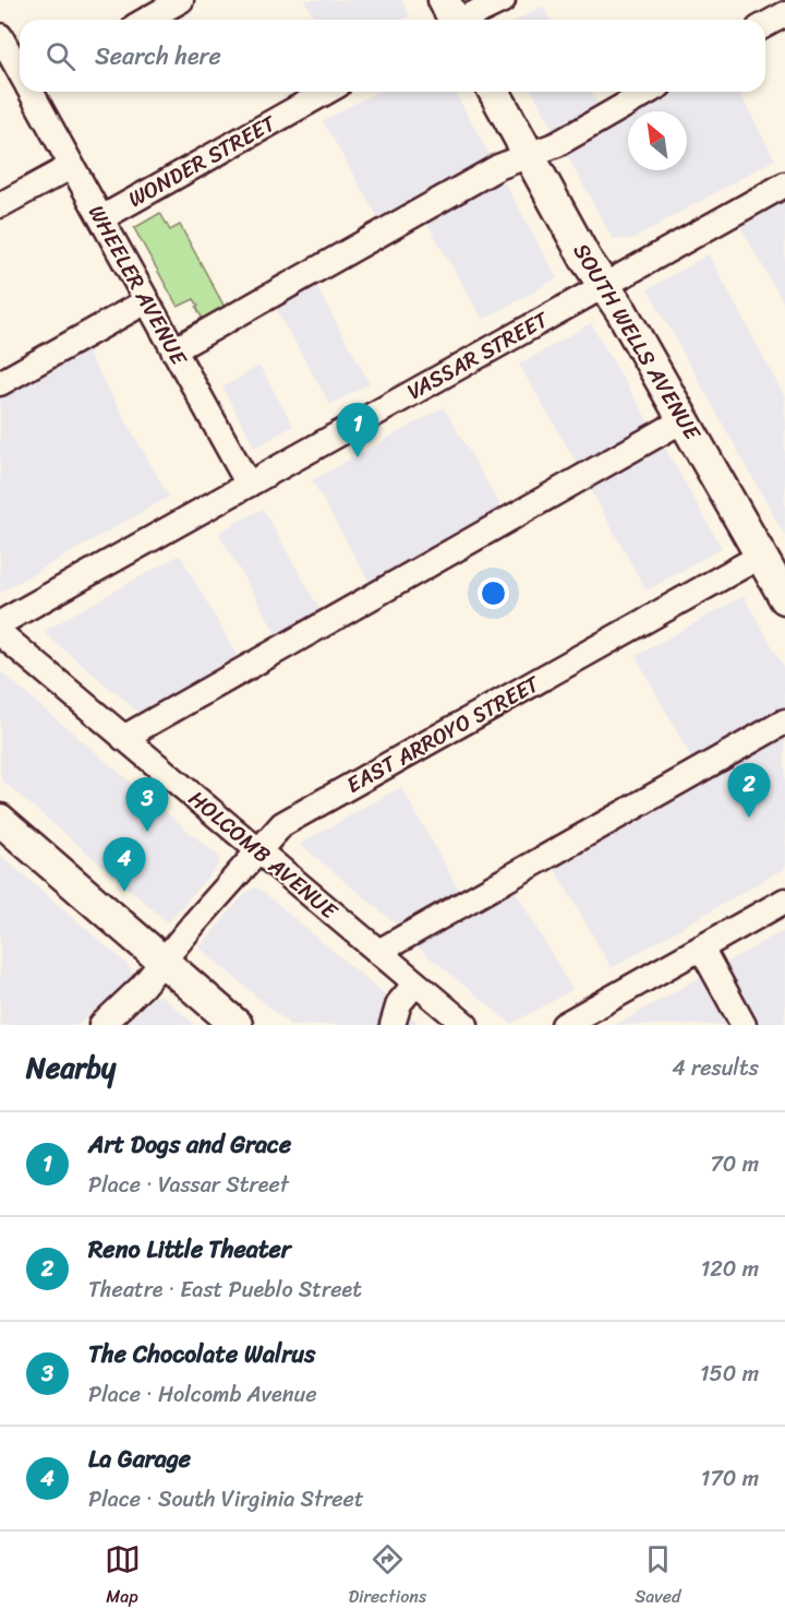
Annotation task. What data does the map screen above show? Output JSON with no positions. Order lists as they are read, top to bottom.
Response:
{
  "streets": {
    "main road": ["SOUTH WELLS AVENUE"],
    "street": [
      "WONDER STREET",
      "WHEELER AVENUE",
      "VASSAR STREET",
      "EAST ARROYO STREET",
      "HOLCOMB AVENUE"
    ]
  },
  "crossings": [
    ["WONDER STREET", "WHEELER AVENUE"],
    ["WHEELER AVENUE", "VASSAR STREET"],
    ["SOUTH WELLS AVENUE", "VASSAR STREET"],
    ["SOUTH WELLS AVENUE", "EAST ARROYO STREET"],
    ["EAST ARROYO STREET", "HOLCOMB AVENUE"]
  ],
  "north": "top left",
  "page": {
    "search": "Search here",
    "pins": [
      "1",
      "2",
      "3",
      "4"
    ],
    "heading": ["Nearby", "4 results"],
    "list": [
      {
        "mark": "1",
        "name": "Art Dogs and Grace",
        "note": "Place · Vassar Street",
        "value": "70 m"
      },
      {
        "mark": "2",
        "name": "Reno Little Theater",
        "note": "Theatre · East Pueblo Street",
        "value": "120 m"
      },
      {
        "mark": "3",
        "name": "The Chocolate Walrus",
        "note": "Place · Holcomb Avenue",
        "value": "150 m"
      },
      {
        "mark": "4",
        "name": "La Garage",
        "note": "Place · South Virginia Street",
        "value": "170 m"
      }
    ],
    "nav": ["Map", "Directions", "Saved"]
  }
}
